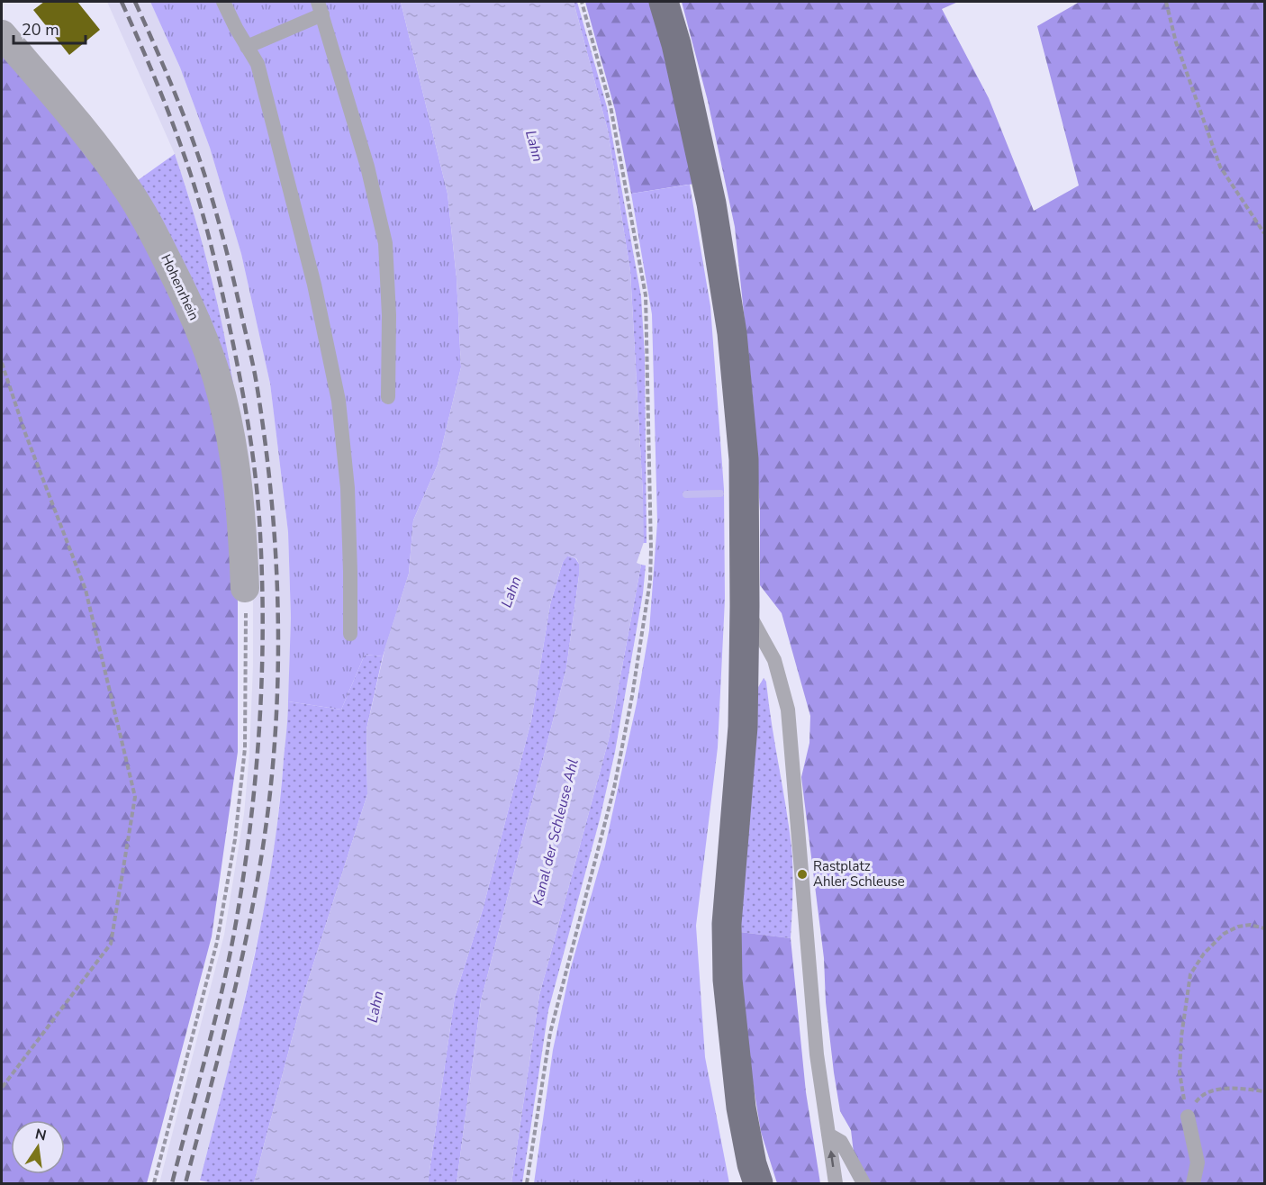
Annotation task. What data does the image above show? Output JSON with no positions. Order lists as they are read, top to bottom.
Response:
{
  "streets": {
    "street": ["Hohenrhein"]
  },
  "water": ["Lahn", "Kanal der Schleuse Ahl"],
  "places": ["Rastplatz Ahler Schleuse"],
  "scale_bar": "20 m",
  "north": "top"
}
